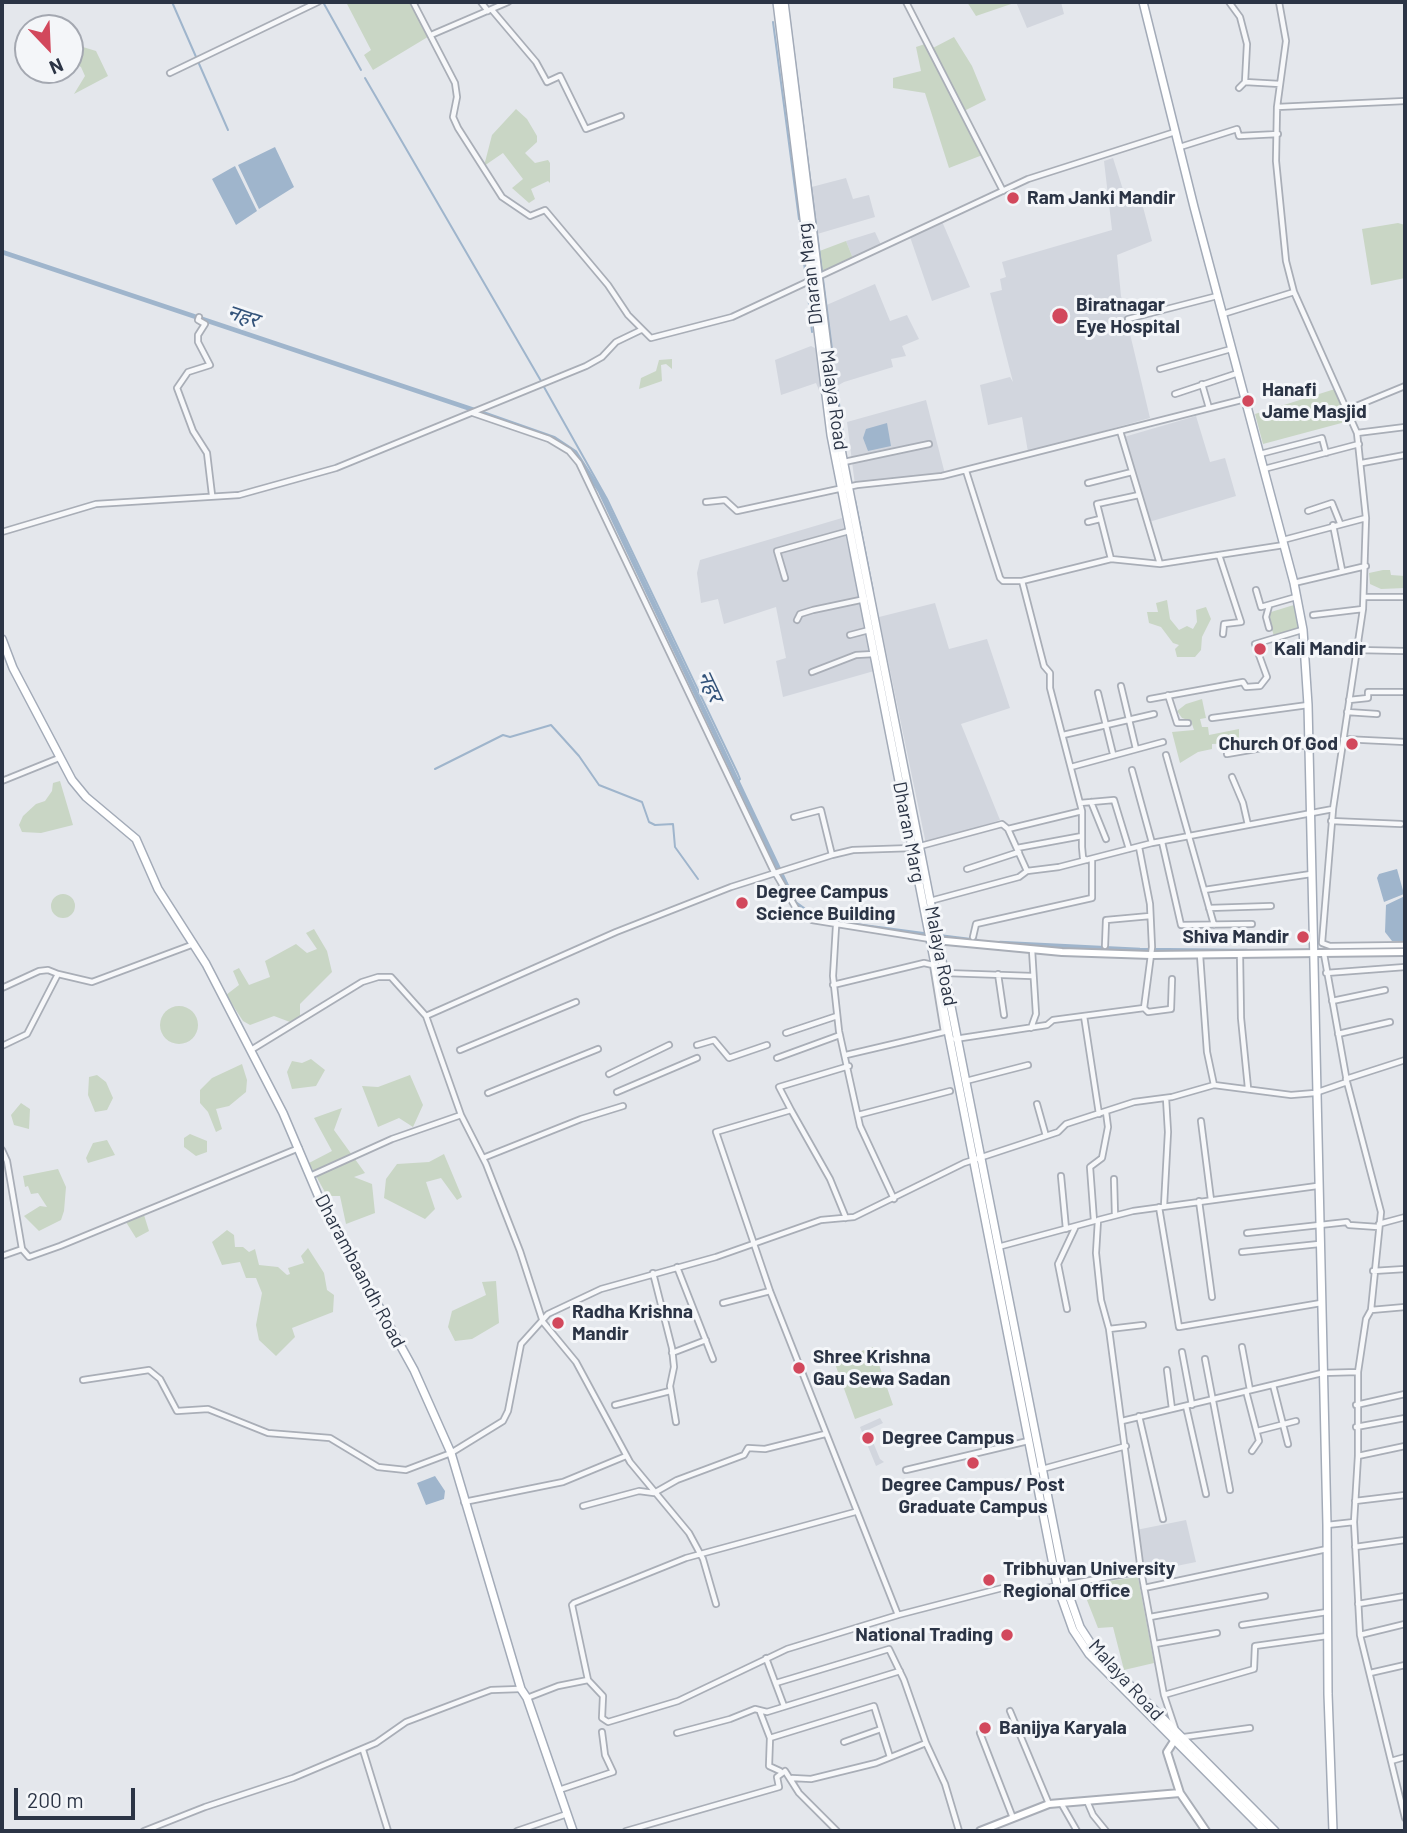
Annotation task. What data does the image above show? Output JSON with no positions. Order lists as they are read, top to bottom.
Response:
{
  "streets": {
    "main road": ["Dharan Marg", "Malaya Road", "Dharambaandh Road"]
  },
  "crossings": [
    ["Dharan Marg", "Malaya Road"]
  ],
  "water": ["नहर"],
  "places": [
    "Ram Janki Mandir",
    "Biratnagar Eye Hospital",
    "Hanafi Jame Masjid",
    "Kali Mandir",
    "Church Of God",
    "Degree Campus Science Building",
    "Shiva Mandir",
    "Radha Krishna Mandir",
    "Shree Krishna Gau Sewa Sadan",
    "Degree Campus",
    "Degree Campus/ Post Graduate Campus",
    "Tribhuvan University Regional Office",
    "National Trading",
    "Banijya Karyala"
  ],
  "scale_bar": "200 m",
  "north": "bottom right"
}
